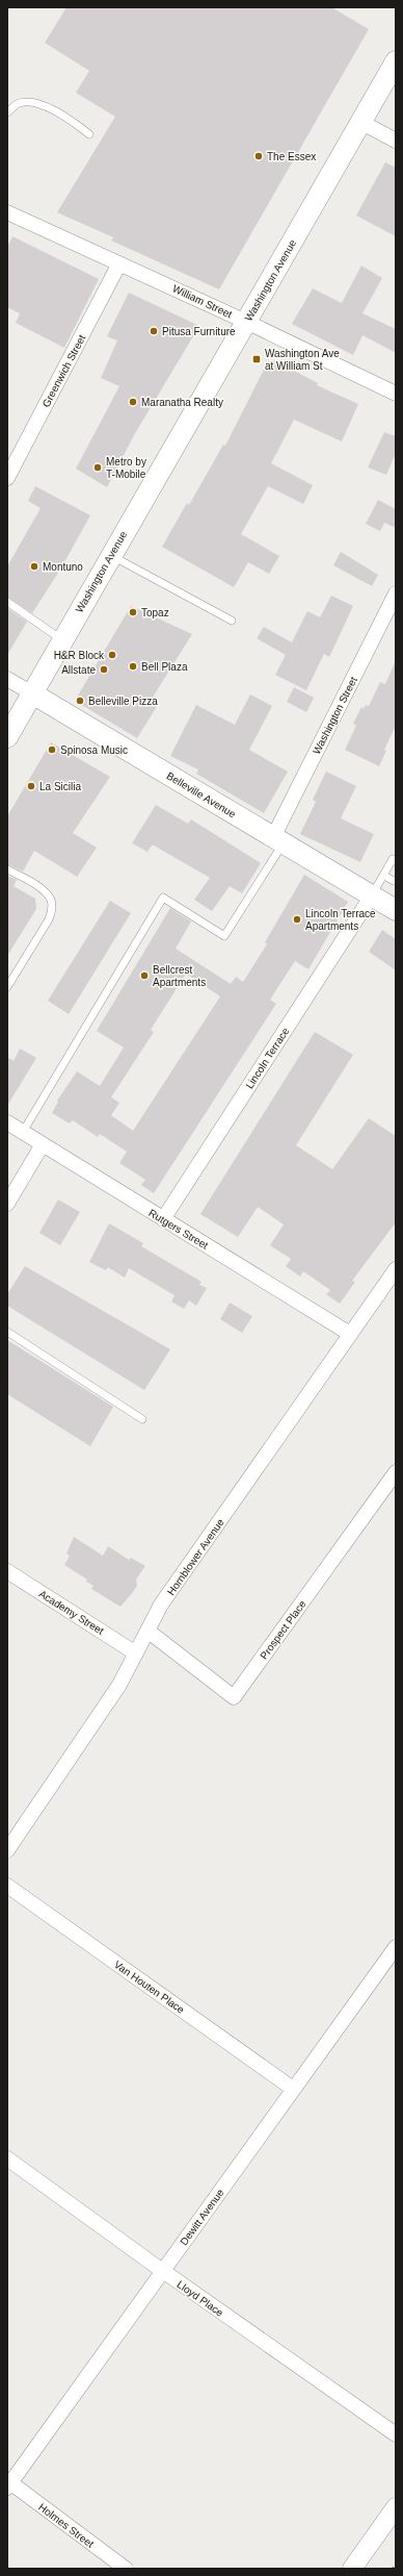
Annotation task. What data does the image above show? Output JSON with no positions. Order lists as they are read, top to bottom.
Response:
{
  "streets": {
    "main road": ["Washington Avenue", "Belleville Avenue"],
    "street": [
      "William Street",
      "Greenwich Street",
      "Washington Street",
      "Lincoln Terrace",
      "Rutgers Street",
      "Hornblower Avenue",
      "Academy Street",
      "Prospect Place",
      "Van Houten Place",
      "Dewitt Avenue",
      "Lloyd Place",
      "Holmes Street"
    ]
  },
  "crossings": [
    ["Washington Avenue", "William Street"],
    ["Washington Avenue", "Belleville Avenue"],
    ["William Street", "Greenwich Street"],
    ["Washington Street", "Belleville Avenue"],
    ["Belleville Avenue", "Lincoln Terrace"],
    ["Lincoln Terrace", "Rutgers Street"],
    ["Rutgers Street", "Hornblower Avenue"],
    ["Hornblower Avenue", "Academy Street"],
    ["Hornblower Avenue", "Prospect Place"],
    ["Van Houten Place", "Dewitt Avenue"],
    ["Dewitt Avenue", "Lloyd Place"],
    ["Dewitt Avenue", "Holmes Street"]
  ],
  "places": {
    "other": [
      "The Essex",
      "Pitusa Furniture",
      "Maranatha Realty",
      "Metro by T-Mobile",
      "Montuno",
      "Topaz",
      "H&R Block",
      "Bell Plaza",
      "Allstate",
      "Belleville Pizza",
      "Spinosa Music",
      "La Sicilia",
      "Lincoln Terrace Apartments",
      "Bellcrest Apartments"
    ],
    "transit": ["Washington Ave at William St"]
  }
}
